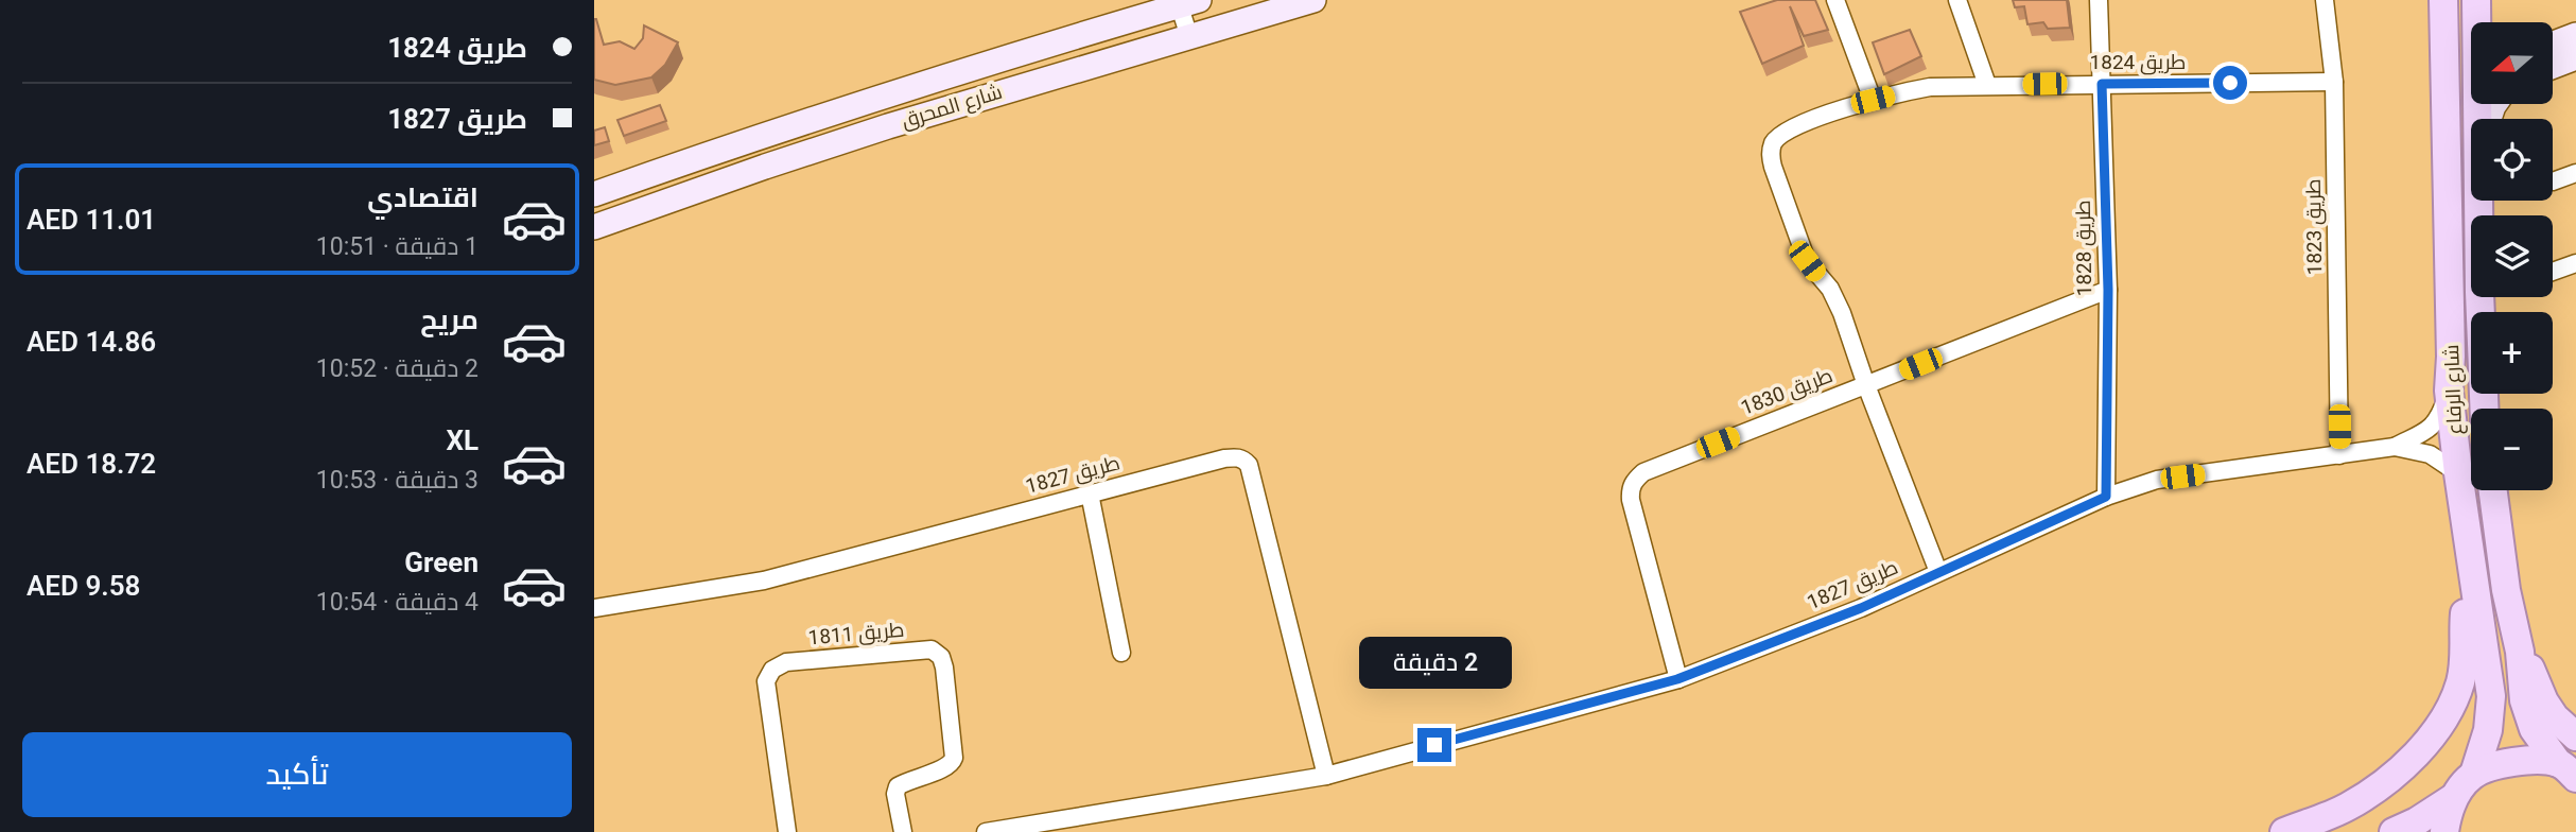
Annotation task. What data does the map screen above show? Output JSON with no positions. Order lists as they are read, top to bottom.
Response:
{
  "streets": {
    "main road": ["شارع المحرق", "شارع الرفاع"],
    "street": [
      "طريق 1824",
      "طريق 1823",
      "طريق 1828",
      "طريق 1830",
      "طريق 1827",
      "طريق 1811"
    ]
  },
  "crossings": [
    ["طريق 1824", "طريق 1823"],
    ["طريق 1824", "طريق 1828"],
    ["طريق 1824", "طريق 1830"],
    ["طريق 1824", "طريق 1827"],
    ["طريق 1823", "طريق 1827"],
    ["طريق 1828", "طريق 1830"],
    ["طريق 1828", "طريق 1827"],
    ["شارع الرفاع", "طريق 1827"],
    ["طريق 1830", "طريق 1827"]
  ],
  "north": "left",
  "page": {
    "banner": ["طريق 1824", "طريق 1827"],
    "map_buttons": ["+", "−"],
    "list": [
      {
        "name": "اقتصادي",
        "note": "1 دقيقة · 10:51",
        "value": "AED 11.01"
      },
      {
        "name": "مريح",
        "note": "2 دقيقة · 10:52",
        "value": "AED 14.86"
      },
      {
        "name": "XL",
        "note": "3 دقيقة · 10:53",
        "value": "AED 18.72"
      },
      {
        "name": "Green",
        "note": "4 دقيقة · 10:54",
        "value": "AED 9.58"
      }
    ],
    "bubble": "2 دقيقة",
    "buttons": "تأكيد"
  }
}
